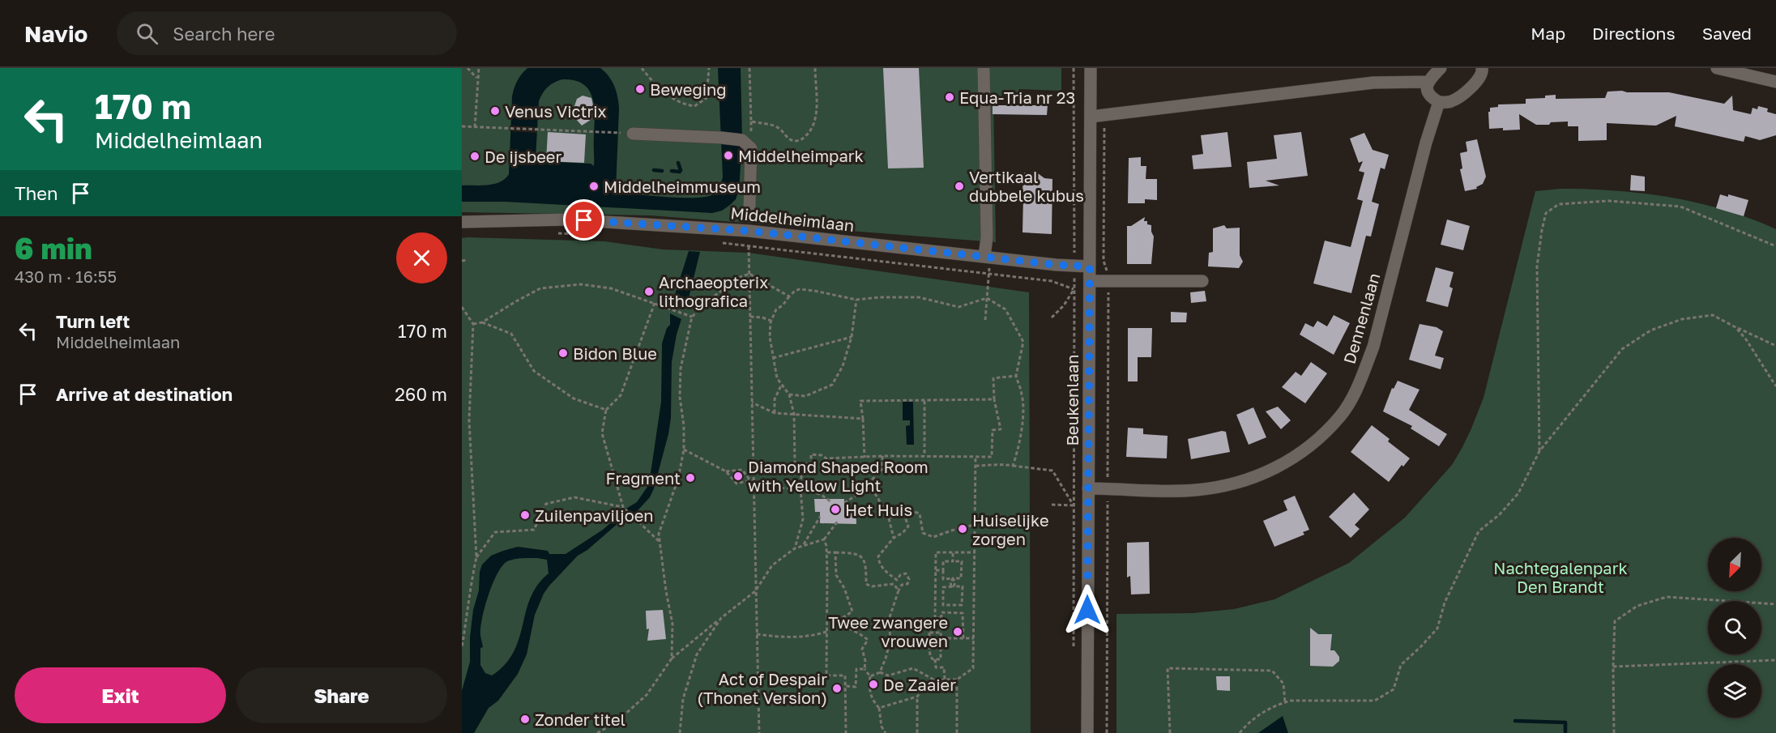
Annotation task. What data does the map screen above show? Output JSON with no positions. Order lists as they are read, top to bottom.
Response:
{
  "streets": {
    "street": ["Middelheimlaan", "Dennenlaan", "Beukenlaan"]
  },
  "crossings": [
    ["Middelheimlaan", "Beukenlaan"],
    ["Dennenlaan", "Beukenlaan"]
  ],
  "parks": ["Nachtegalenpark Den Brandt"],
  "places": [
    "Beweging",
    "Equa-Tria nr 23",
    "Venus Victrix",
    "Middelheimpark",
    "De ijsbeer",
    "Middelheimmuseum",
    "Vertikaal dubbele kubus",
    "Archaeopterix lithografica",
    "Bidon Blue",
    "Diamond Shaped Room with Yellow Light",
    "Fragment",
    "Het Huis",
    "Zuilenpaviljoen",
    "Huiselijke zorgen",
    "Twee zwangere vrouwen",
    "De Zaaier",
    "Act of Despair (Thonet Version)",
    "Zonder titel"
  ],
  "north": "bottom left",
  "page": {
    "header": "Navio",
    "search": "Search here",
    "nav": ["Map", "Directions", "Saved"],
    "turn": ["170 m", "Middelheimlaan"],
    "then": "Then",
    "heading": ["6 min", "430 m · 16:55"],
    "list": [
      {
        "name": "Turn left",
        "note": "Middelheimlaan",
        "value": "170 m"
      },
      {
        "name": "Arrive at destination",
        "value": "260 m"
      }
    ],
    "buttons": ["Exit", "Share"]
  }
}
